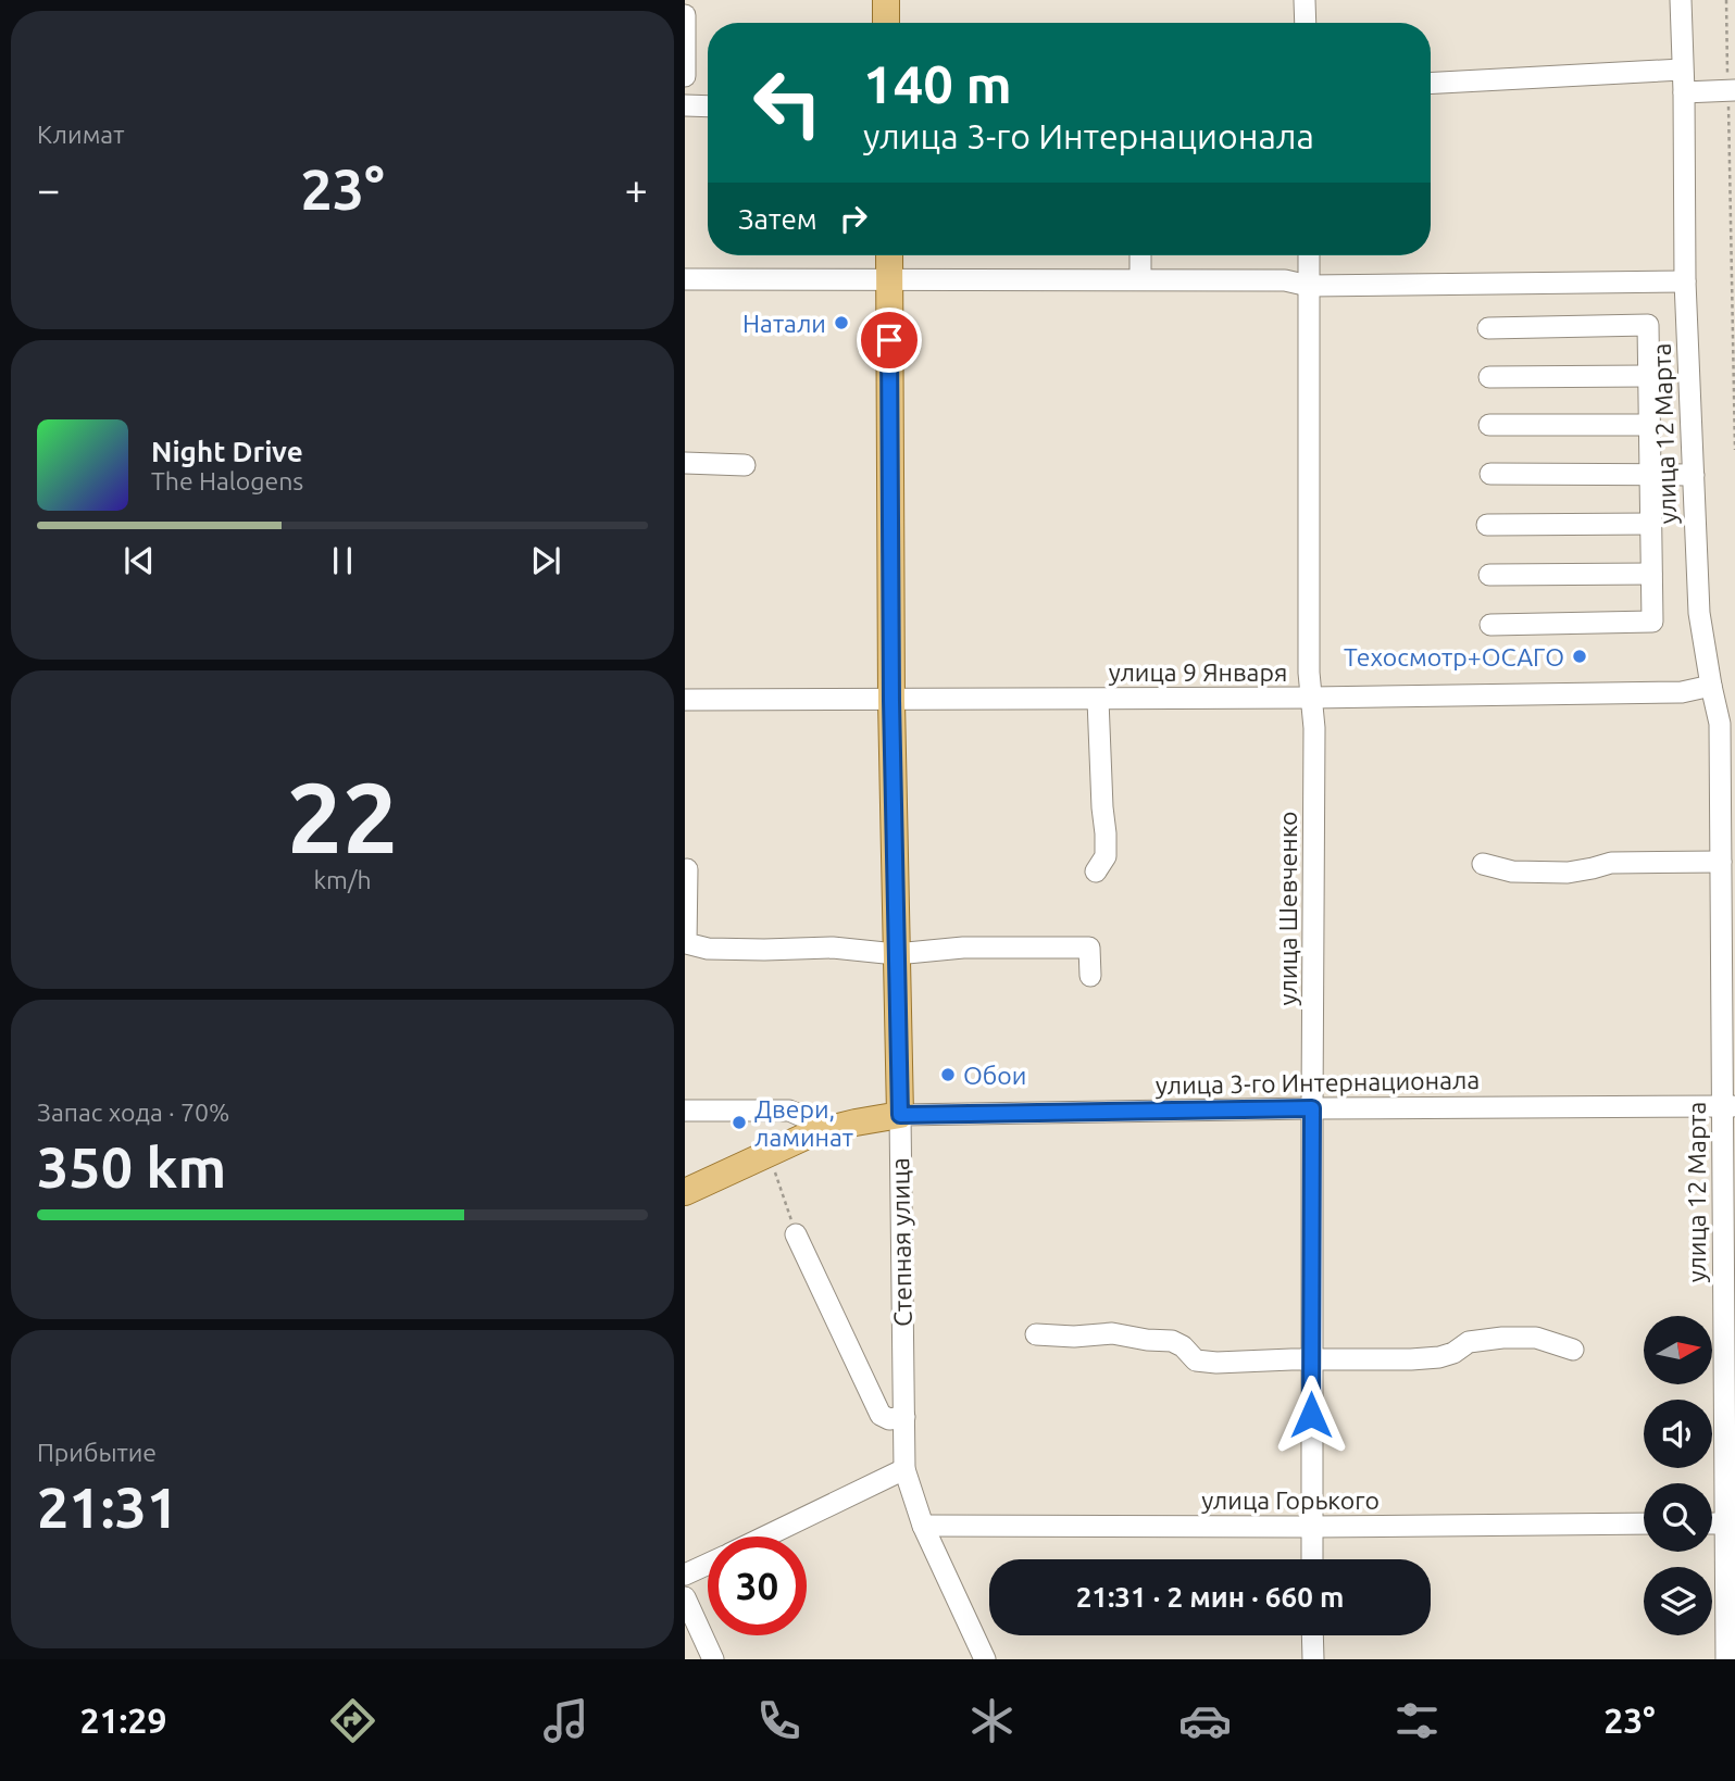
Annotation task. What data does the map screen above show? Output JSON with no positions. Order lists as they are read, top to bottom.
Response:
{
  "streets": {
    "main road": ["Степная улица"],
    "street": [
      "улица 12 Марта",
      "улица 9 Января",
      "улица Шевченко",
      "улица 3-го Интернационала",
      "улица Горького"
    ]
  },
  "crossings": [
    ["улица 12 Марта", "улица 9 Января"],
    ["улица 12 Марта", "улица 3-го Интернационала"],
    ["улица 9 Января", "улица Шевченко"],
    ["улица 9 Января", "Степная улица"],
    ["улица Шевченко", "улица 3-го Интернационала"],
    ["улица Шевченко", "улица Горького"],
    ["улица 3-го Интернационала", "Степная улица"],
    ["Степная улица", "улица Горького"]
  ],
  "places": [
    "Натали",
    "Техосмотр+ОСАГО",
    "Обои",
    "Двери, ламинат"
  ],
  "north": "right",
  "page": {
    "tile": [
      "Климат",
      ["22", "km/h"],
      ["Запас хода · 70%", "350 km"],
      ["Прибытие", "21:31"]
    ],
    "turn": ["140 m", "улица 3-го Интернационала"],
    "heat": ["−", "23°", "+"],
    "then": "Затем",
    "song": ["Night Drive", "The Halogens"],
    "limit": "30",
    "trip": "21:31 · 2 мин · 660 m",
    "tabs": ["21:29", "23°"]
  }
}
